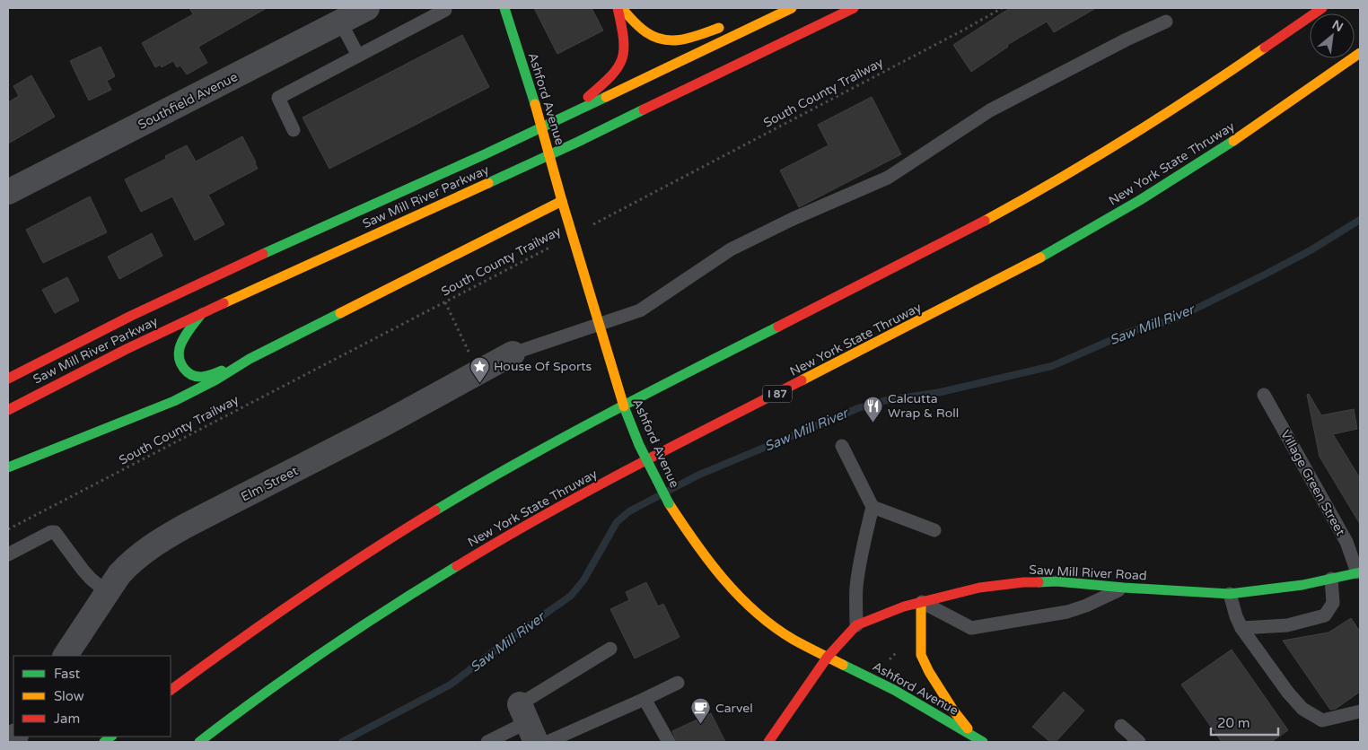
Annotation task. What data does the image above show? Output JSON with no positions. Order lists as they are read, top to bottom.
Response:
{
  "streets": {
    "main road": [
      "Ashford Avenue",
      "New York State Thruway",
      "Saw Mill River Parkway",
      "I 87",
      "Saw Mill River Road"
    ],
    "street": ["Southfield Avenue", "Elm Street"],
    "lane": ["Village Green Street"],
    "path": ["South County Trailway"]
  },
  "crossings": [
    ["Ashford Avenue", "Saw Mill River Road"],
    ["Village Green Street", "Saw Mill River Road"]
  ],
  "water": ["Saw Mill River"],
  "places": {
    "place": ["House Of Sports"],
    "restaurant": ["Calcutta Wrap & Roll"],
    "cafe": ["Carvel"]
  },
  "legend": ["Fast", "Slow", "Jam"],
  "scale_bar": "20 m",
  "north": "top right"
}
